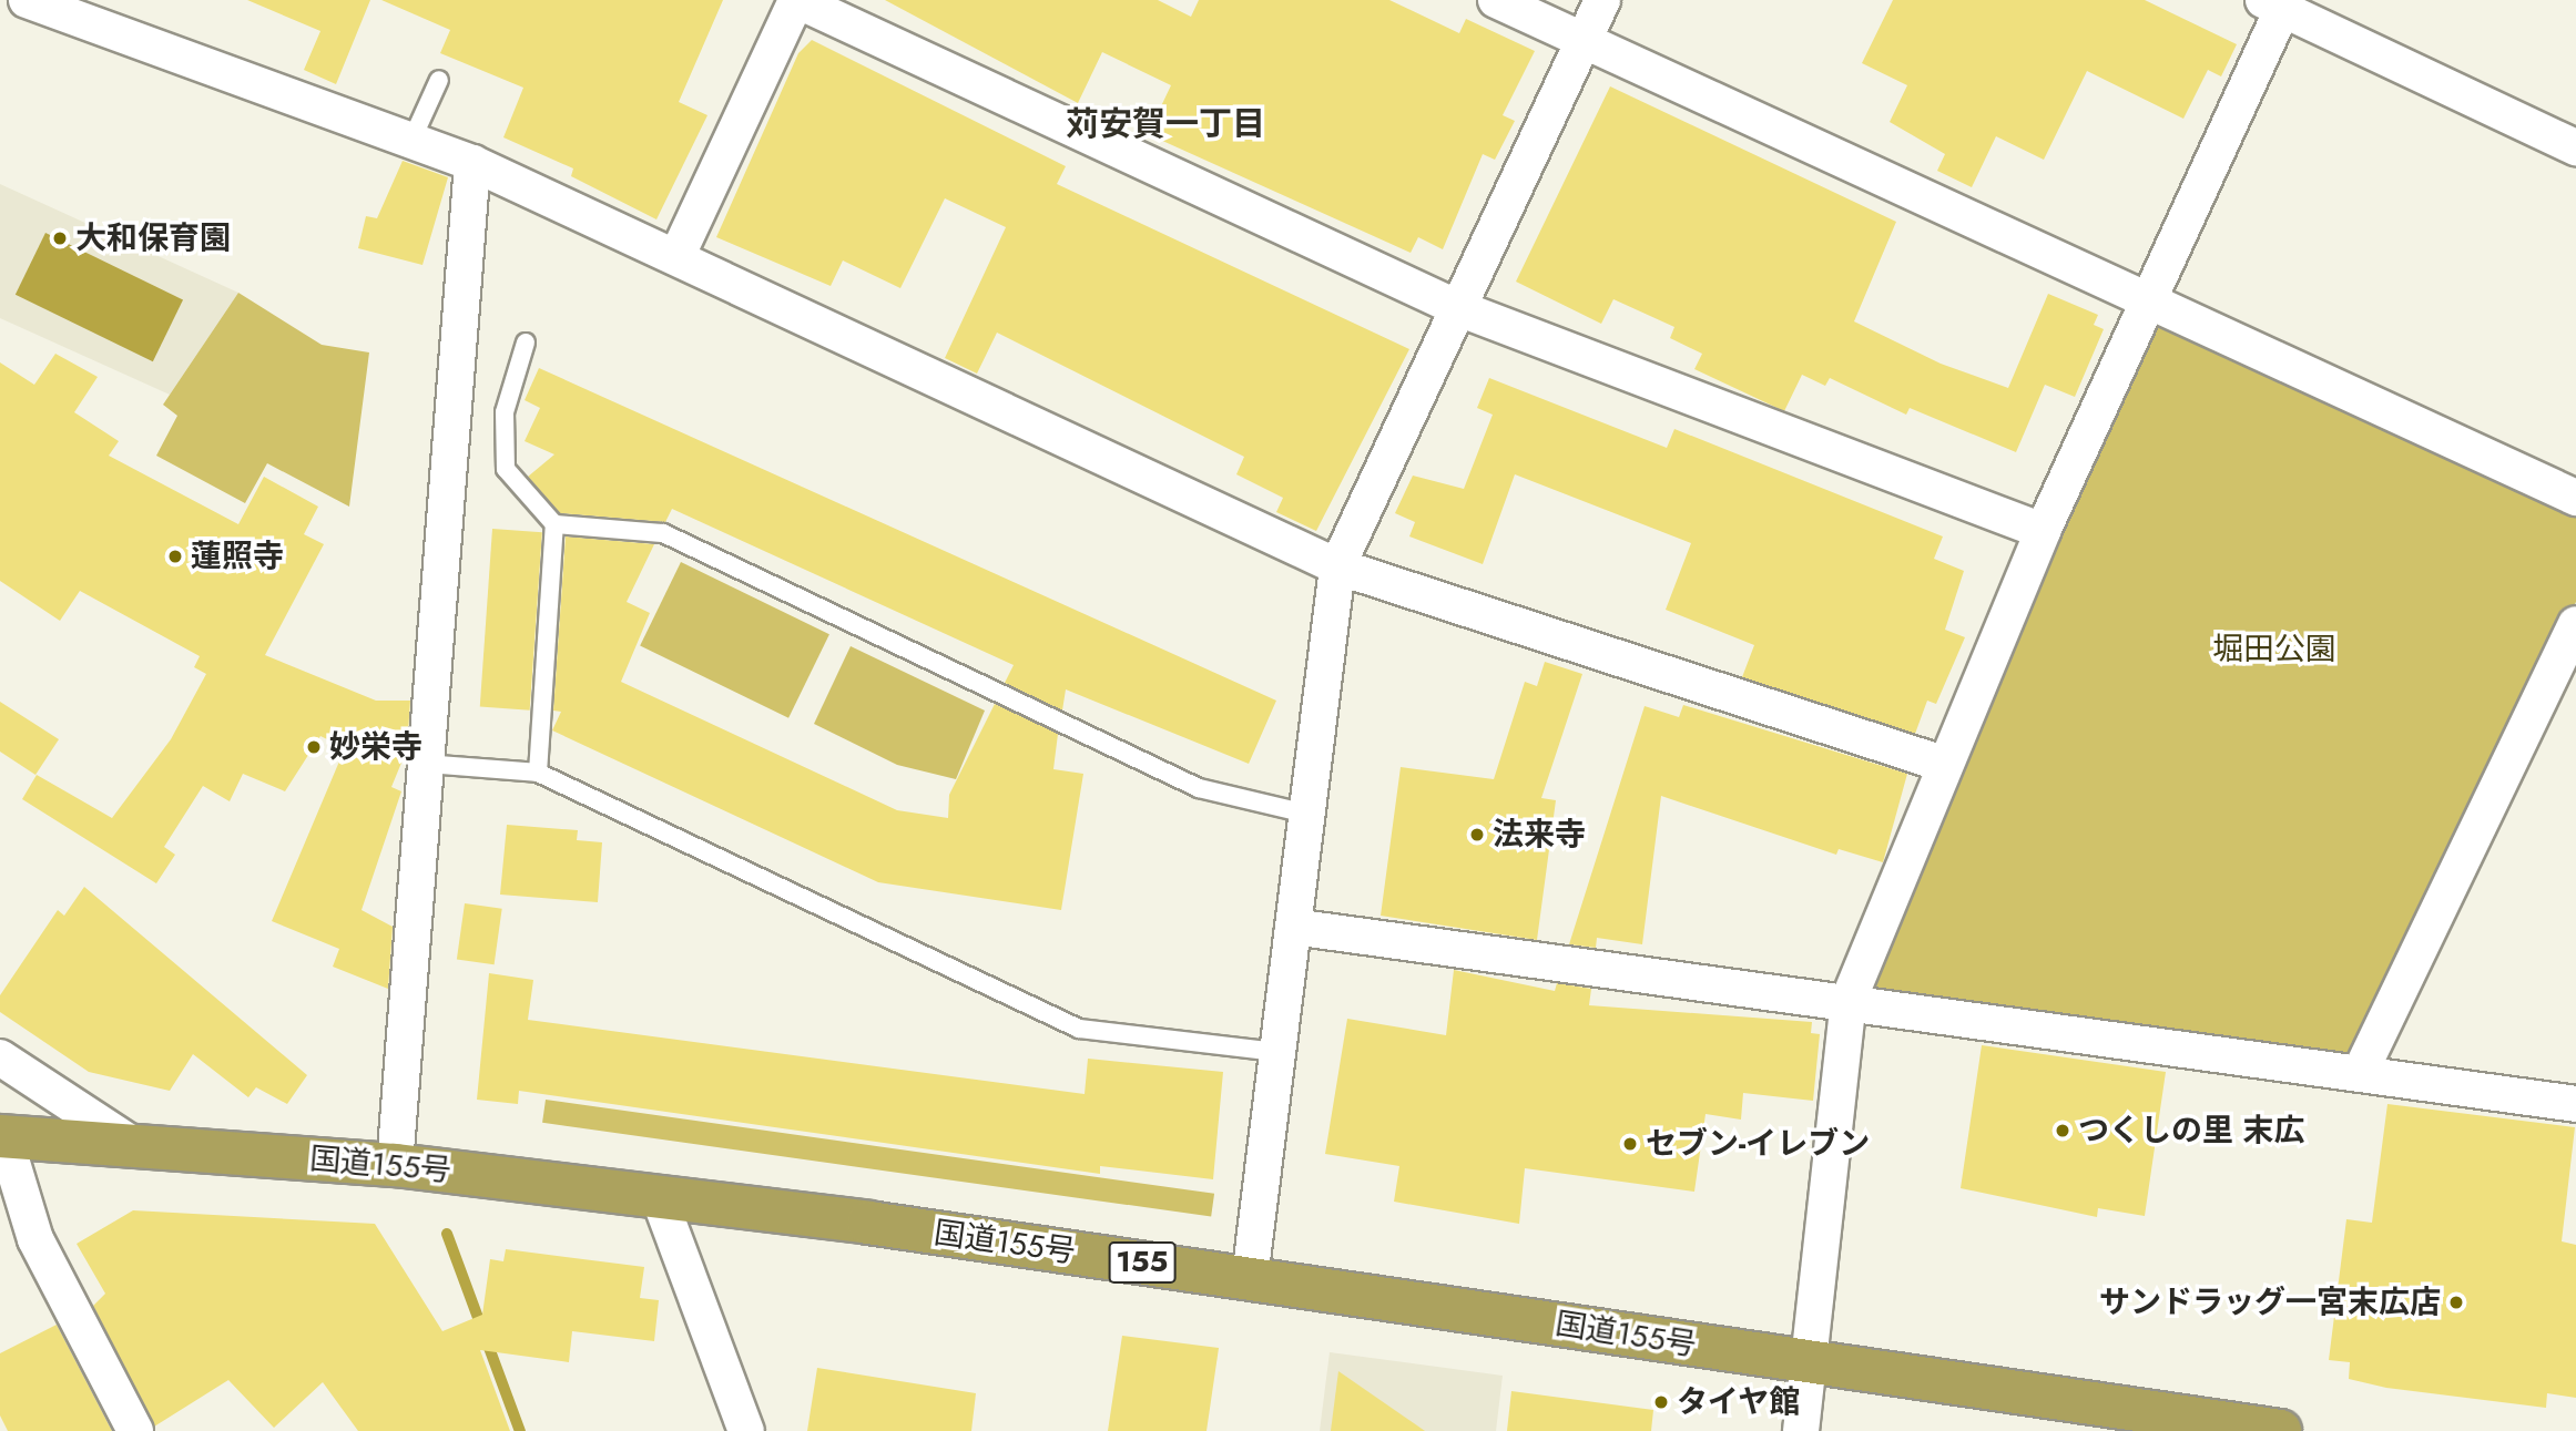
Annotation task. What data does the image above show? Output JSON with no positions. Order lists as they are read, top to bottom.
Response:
{
  "streets": {
    "highway": ["国道155号", "155"]
  },
  "districts": ["苅安賀一丁目"],
  "parks": ["堀田公園"],
  "places": [
    "大和保育園",
    "蓮照寺",
    "妙栄寺",
    "法来寺",
    "つくしの里 末広",
    "セブン-イレブン",
    "サンドラッグ一宮末広店",
    "タイヤ館"
  ]
}
